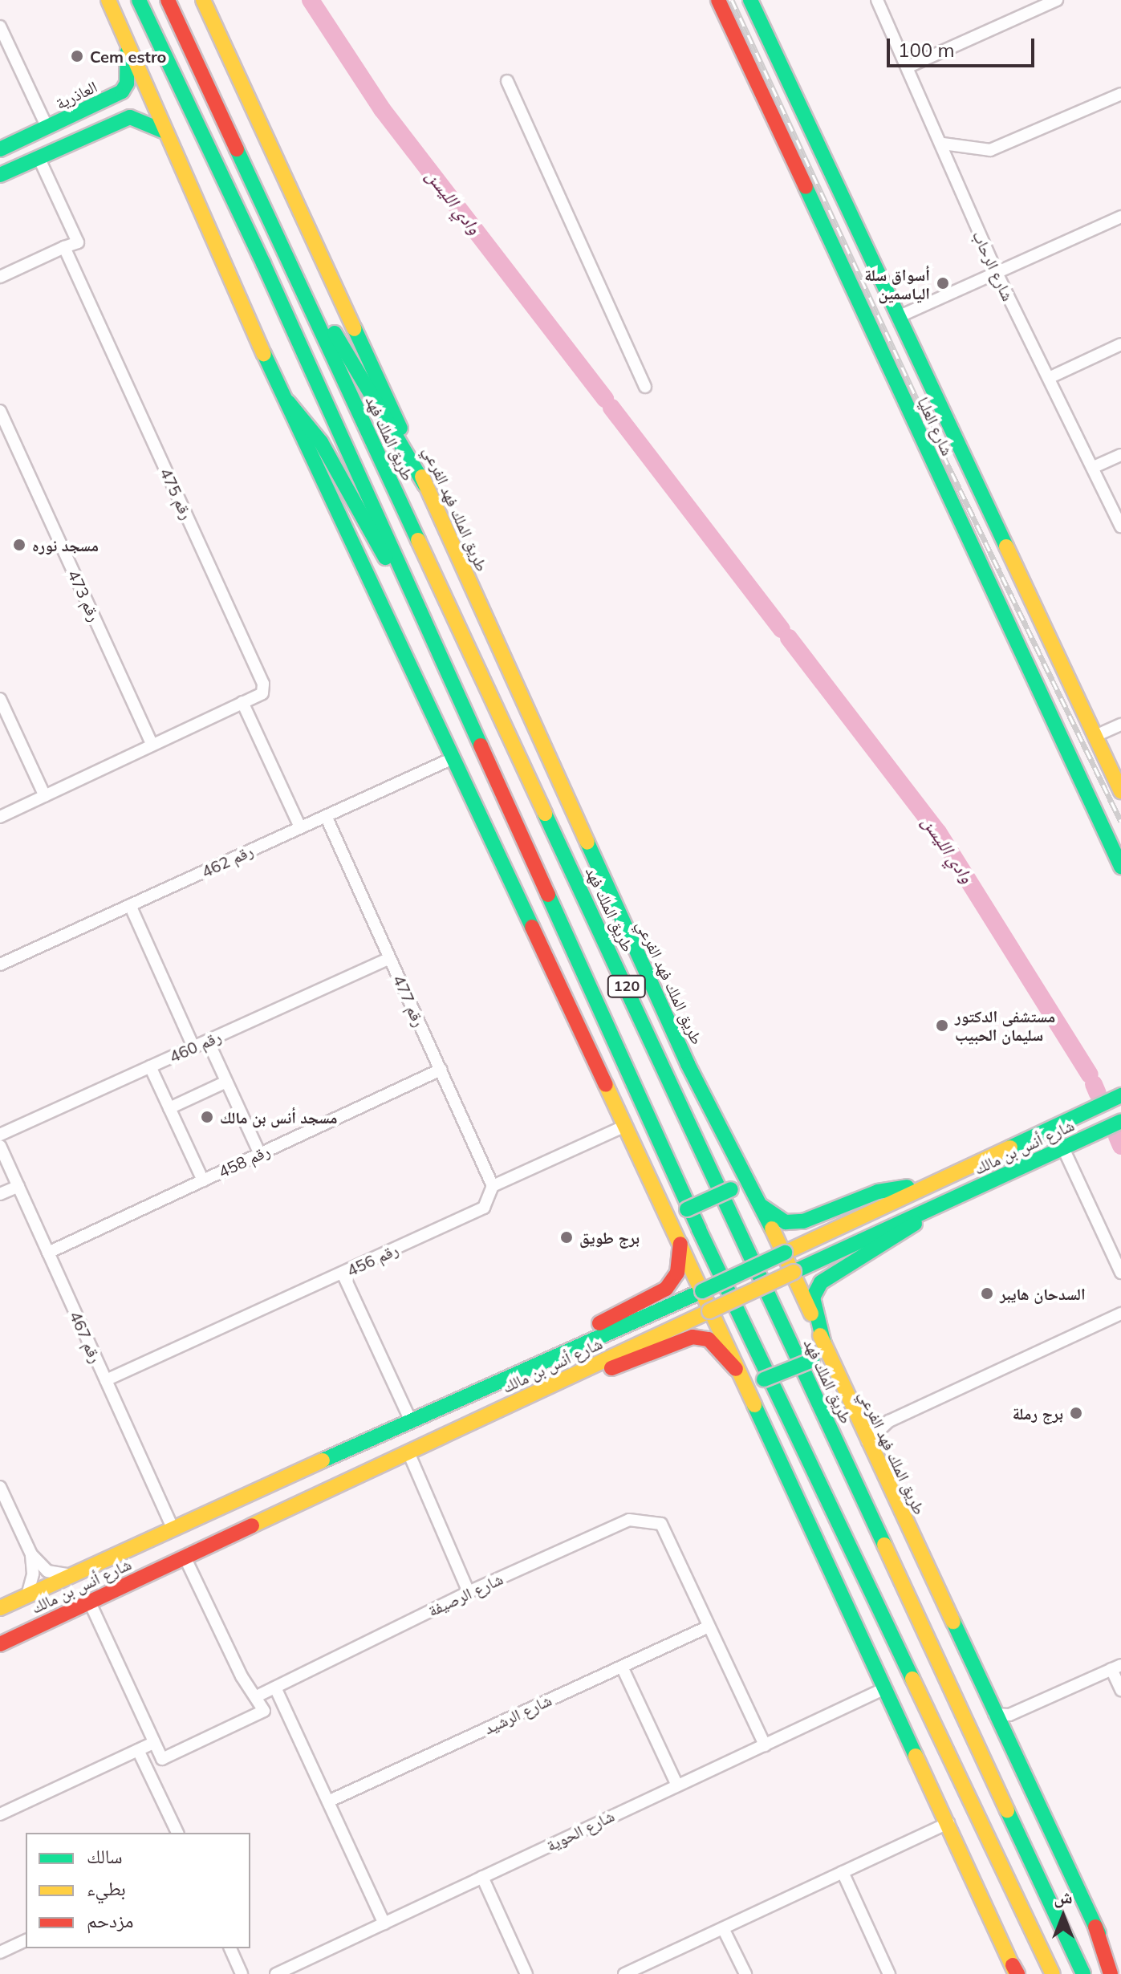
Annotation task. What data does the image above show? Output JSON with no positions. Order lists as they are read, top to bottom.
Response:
{
  "streets": {
    "main road": [
      "العاذرية",
      "شارع العليا",
      "طريق الملك فهد",
      "طريق الملك فهد الفرعي",
      "120",
      "شارع أنس بن مالك"
    ],
    "street": [
      "شارع الرحاب",
      "رقم 475",
      "رقم 473",
      "رقم 462",
      "رقم 477",
      "رقم 460",
      "رقم 458",
      "رقم 456",
      "رقم 467",
      "شارع الرصيفة",
      "شارع الرشيد",
      "شارع الحوية"
    ]
  },
  "crossings": [
    ["طريق الملك فهد الفرعي", "شارع أنس بن مالك"],
    ["رقم 462", "رقم 477"],
    ["رقم 477", "رقم 460"],
    ["رقم 477", "رقم 458"],
    ["رقم 477", "رقم 456"],
    ["شارع أنس بن مالك", "رقم 467"],
    ["رقم 458", "رقم 467"],
    ["رقم 456", "رقم 467"],
    ["شارع الرصيفة", "شارع الرشيد"]
  ],
  "water": ["وادي الليسن"],
  "places": [
    "Cem estro",
    "أسواق سلة الياسمين",
    "مسجد نوره",
    "مستشفى الدكتور سليمان الحبيب",
    "مسجد أنس بن مالك",
    "برج طويق",
    "السدحان هايبر",
    "برج رملة"
  ],
  "legend": ["سالك", "بطيء", "مزدحم"],
  "scale_bar": "100 m",
  "north": "top"
}
